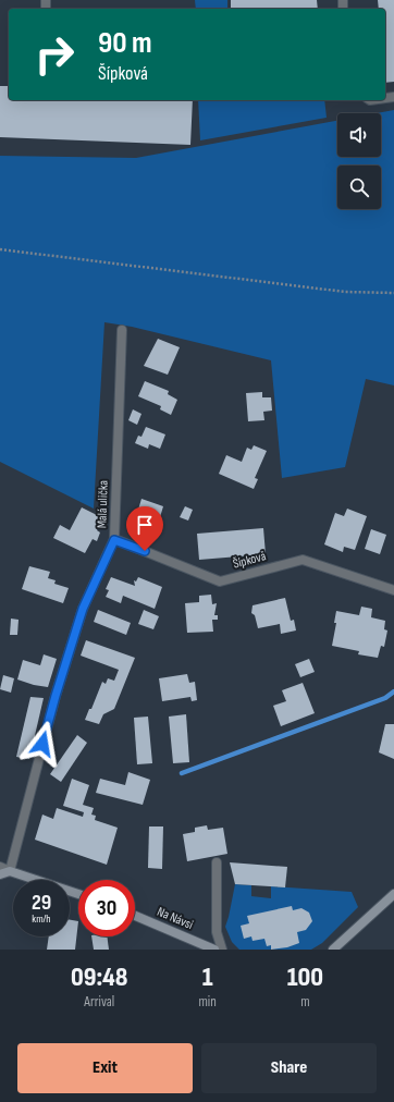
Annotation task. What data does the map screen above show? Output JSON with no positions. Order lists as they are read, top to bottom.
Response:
{
  "streets": {
    "street": ["Malá ulička", "Šípková", "Na Návsi"]
  },
  "crossings": [
    ["Malá ulička", "Šípková"]
  ],
  "page": {
    "turn": ["90 m", "Šípková"],
    "speed": "29 km/h",
    "limit": "30",
    "eta": [
      "09:48",
      "Arrival",
      "1",
      "min",
      "100",
      "m"
    ],
    "buttons": ["Exit", "Share"]
  }
}
